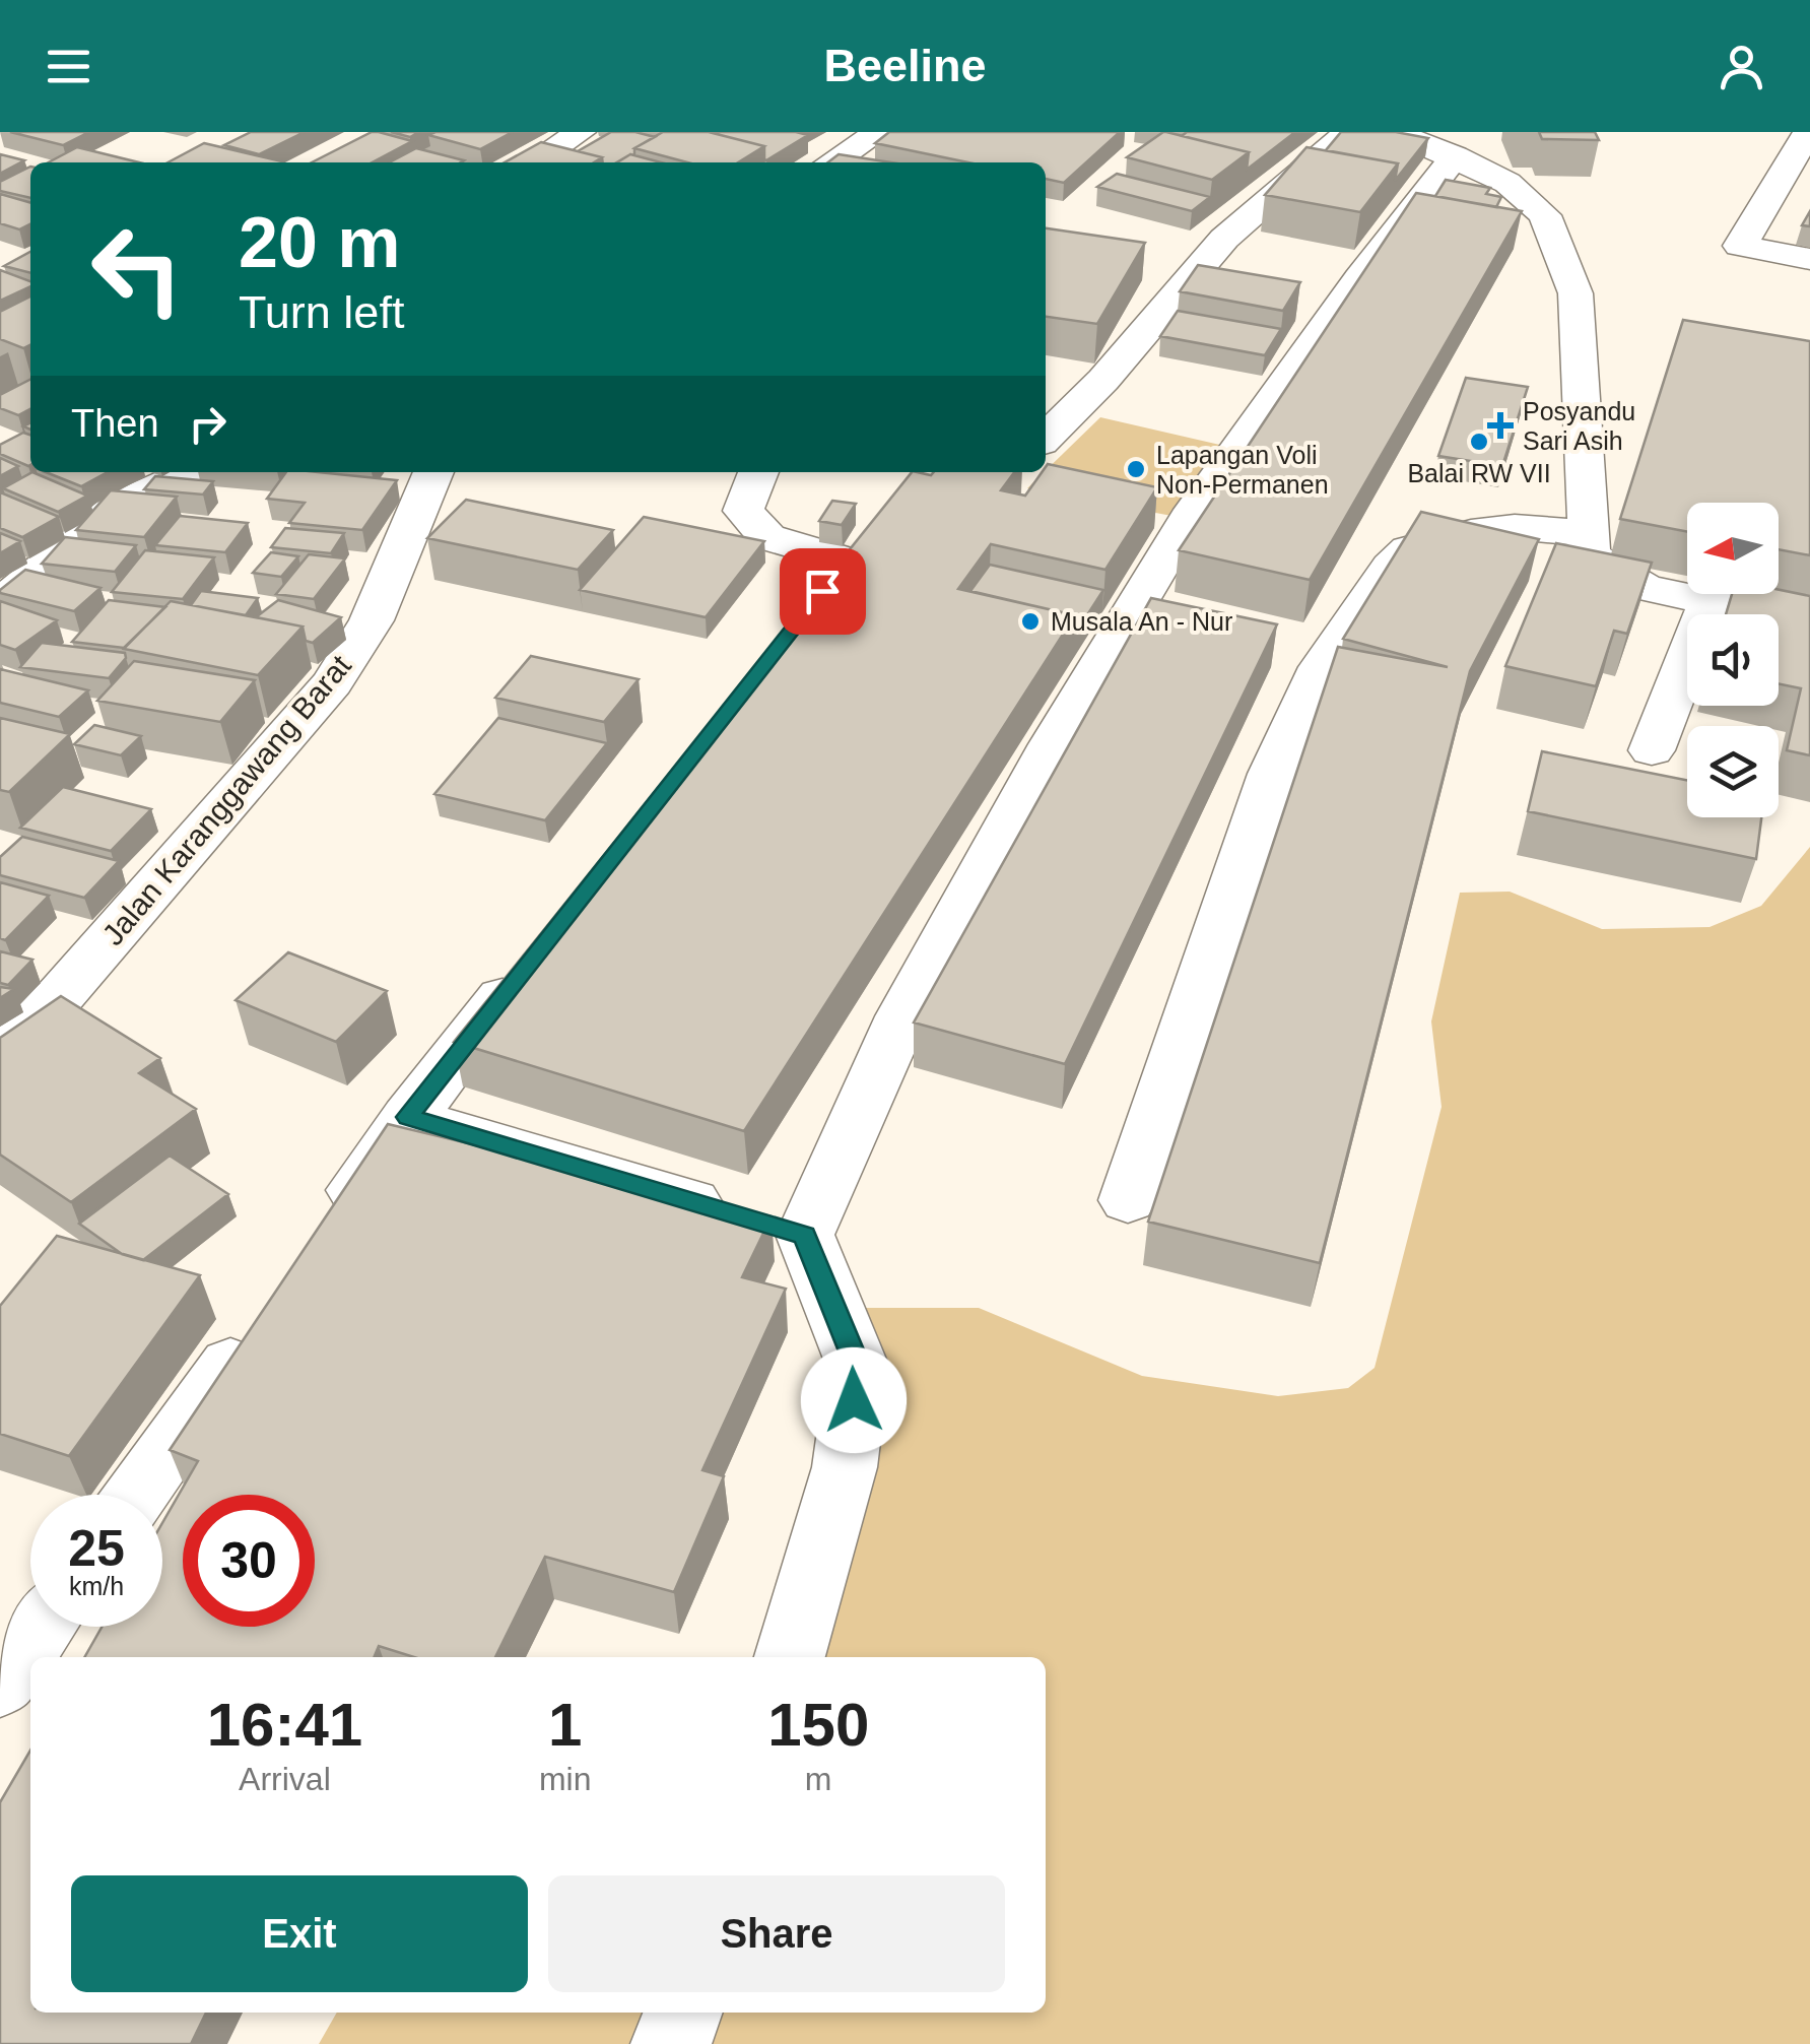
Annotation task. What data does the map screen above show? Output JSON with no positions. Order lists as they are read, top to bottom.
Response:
{
  "streets": {
    "street": ["Jalan Karanggawang Barat"]
  },
  "places": {
    "health": ["Posyandu Sari Asih"],
    "other": ["Balai RW VII", "Lapangan Voli Non-Permanen", "Musala An - Nur"]
  },
  "north": "left",
  "page": {
    "header": "Beeline",
    "turn": ["20 m", "Turn left"],
    "then": "Then",
    "speed": "25 km/h",
    "limit": "30",
    "eta": [
      "16:41",
      "Arrival",
      "1",
      "min",
      "150",
      "m"
    ],
    "buttons": ["Exit", "Share"]
  }
}
